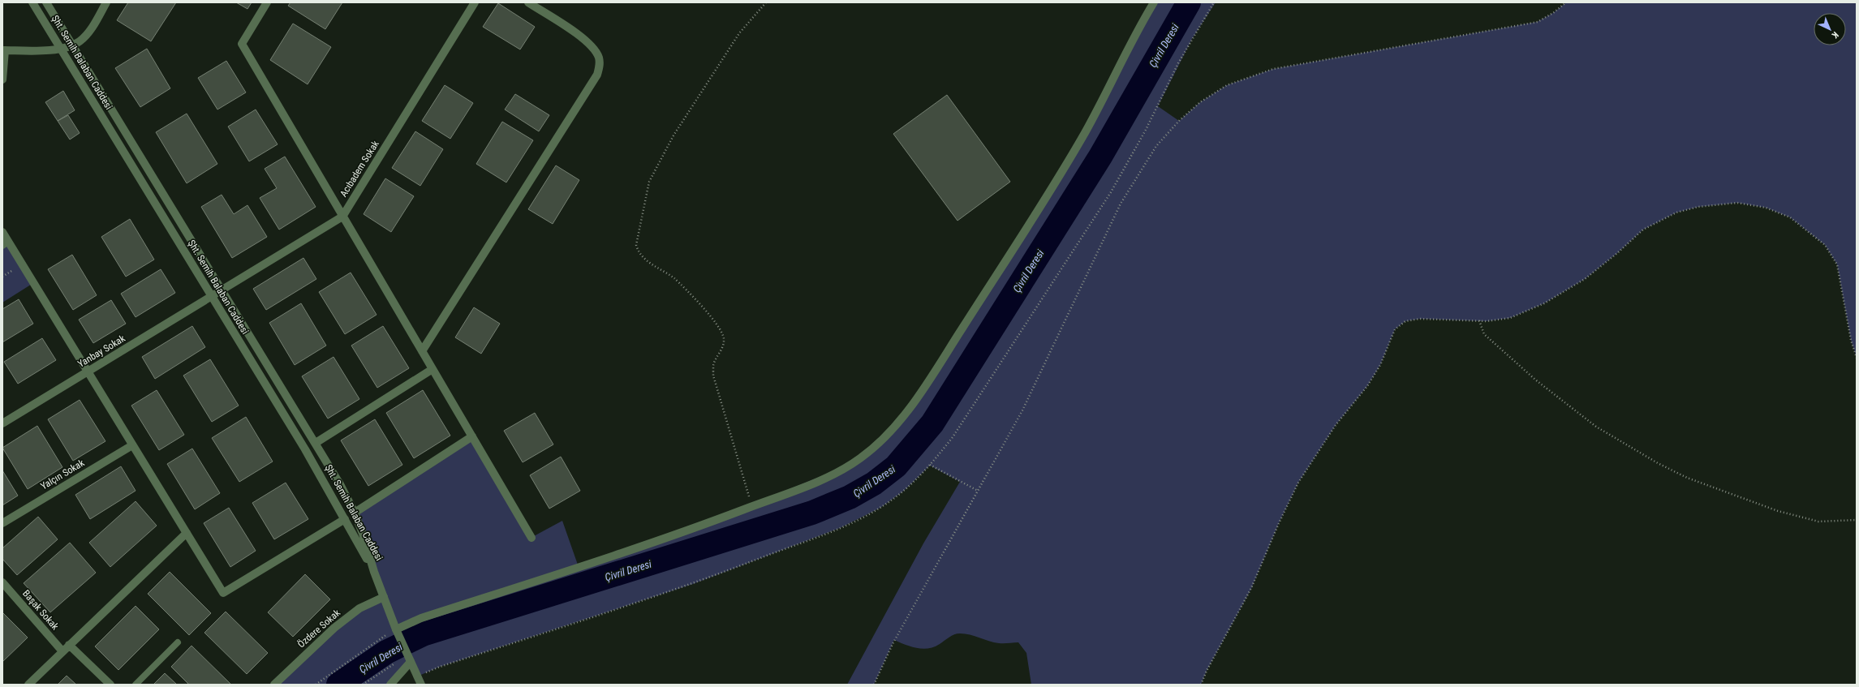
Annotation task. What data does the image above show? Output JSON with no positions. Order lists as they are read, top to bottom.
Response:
{
  "streets": {
    "street": [
      "Şht. Semih Balaban Caddesi",
      "Acıbadem Sokak",
      "Yanbay Sokak",
      "Yalçın Sokak",
      "Başak Sokak",
      "Özdere Sokak"
    ]
  },
  "crossings": [
    ["Şht. Semih Balaban Caddesi", "Acıbadem Sokak"],
    ["Şht. Semih Balaban Caddesi", "Yanbay Sokak"],
    ["Acıbadem Sokak", "Yanbay Sokak"]
  ],
  "water": ["Çivril Deresi"],
  "north": "bottom right"
}
